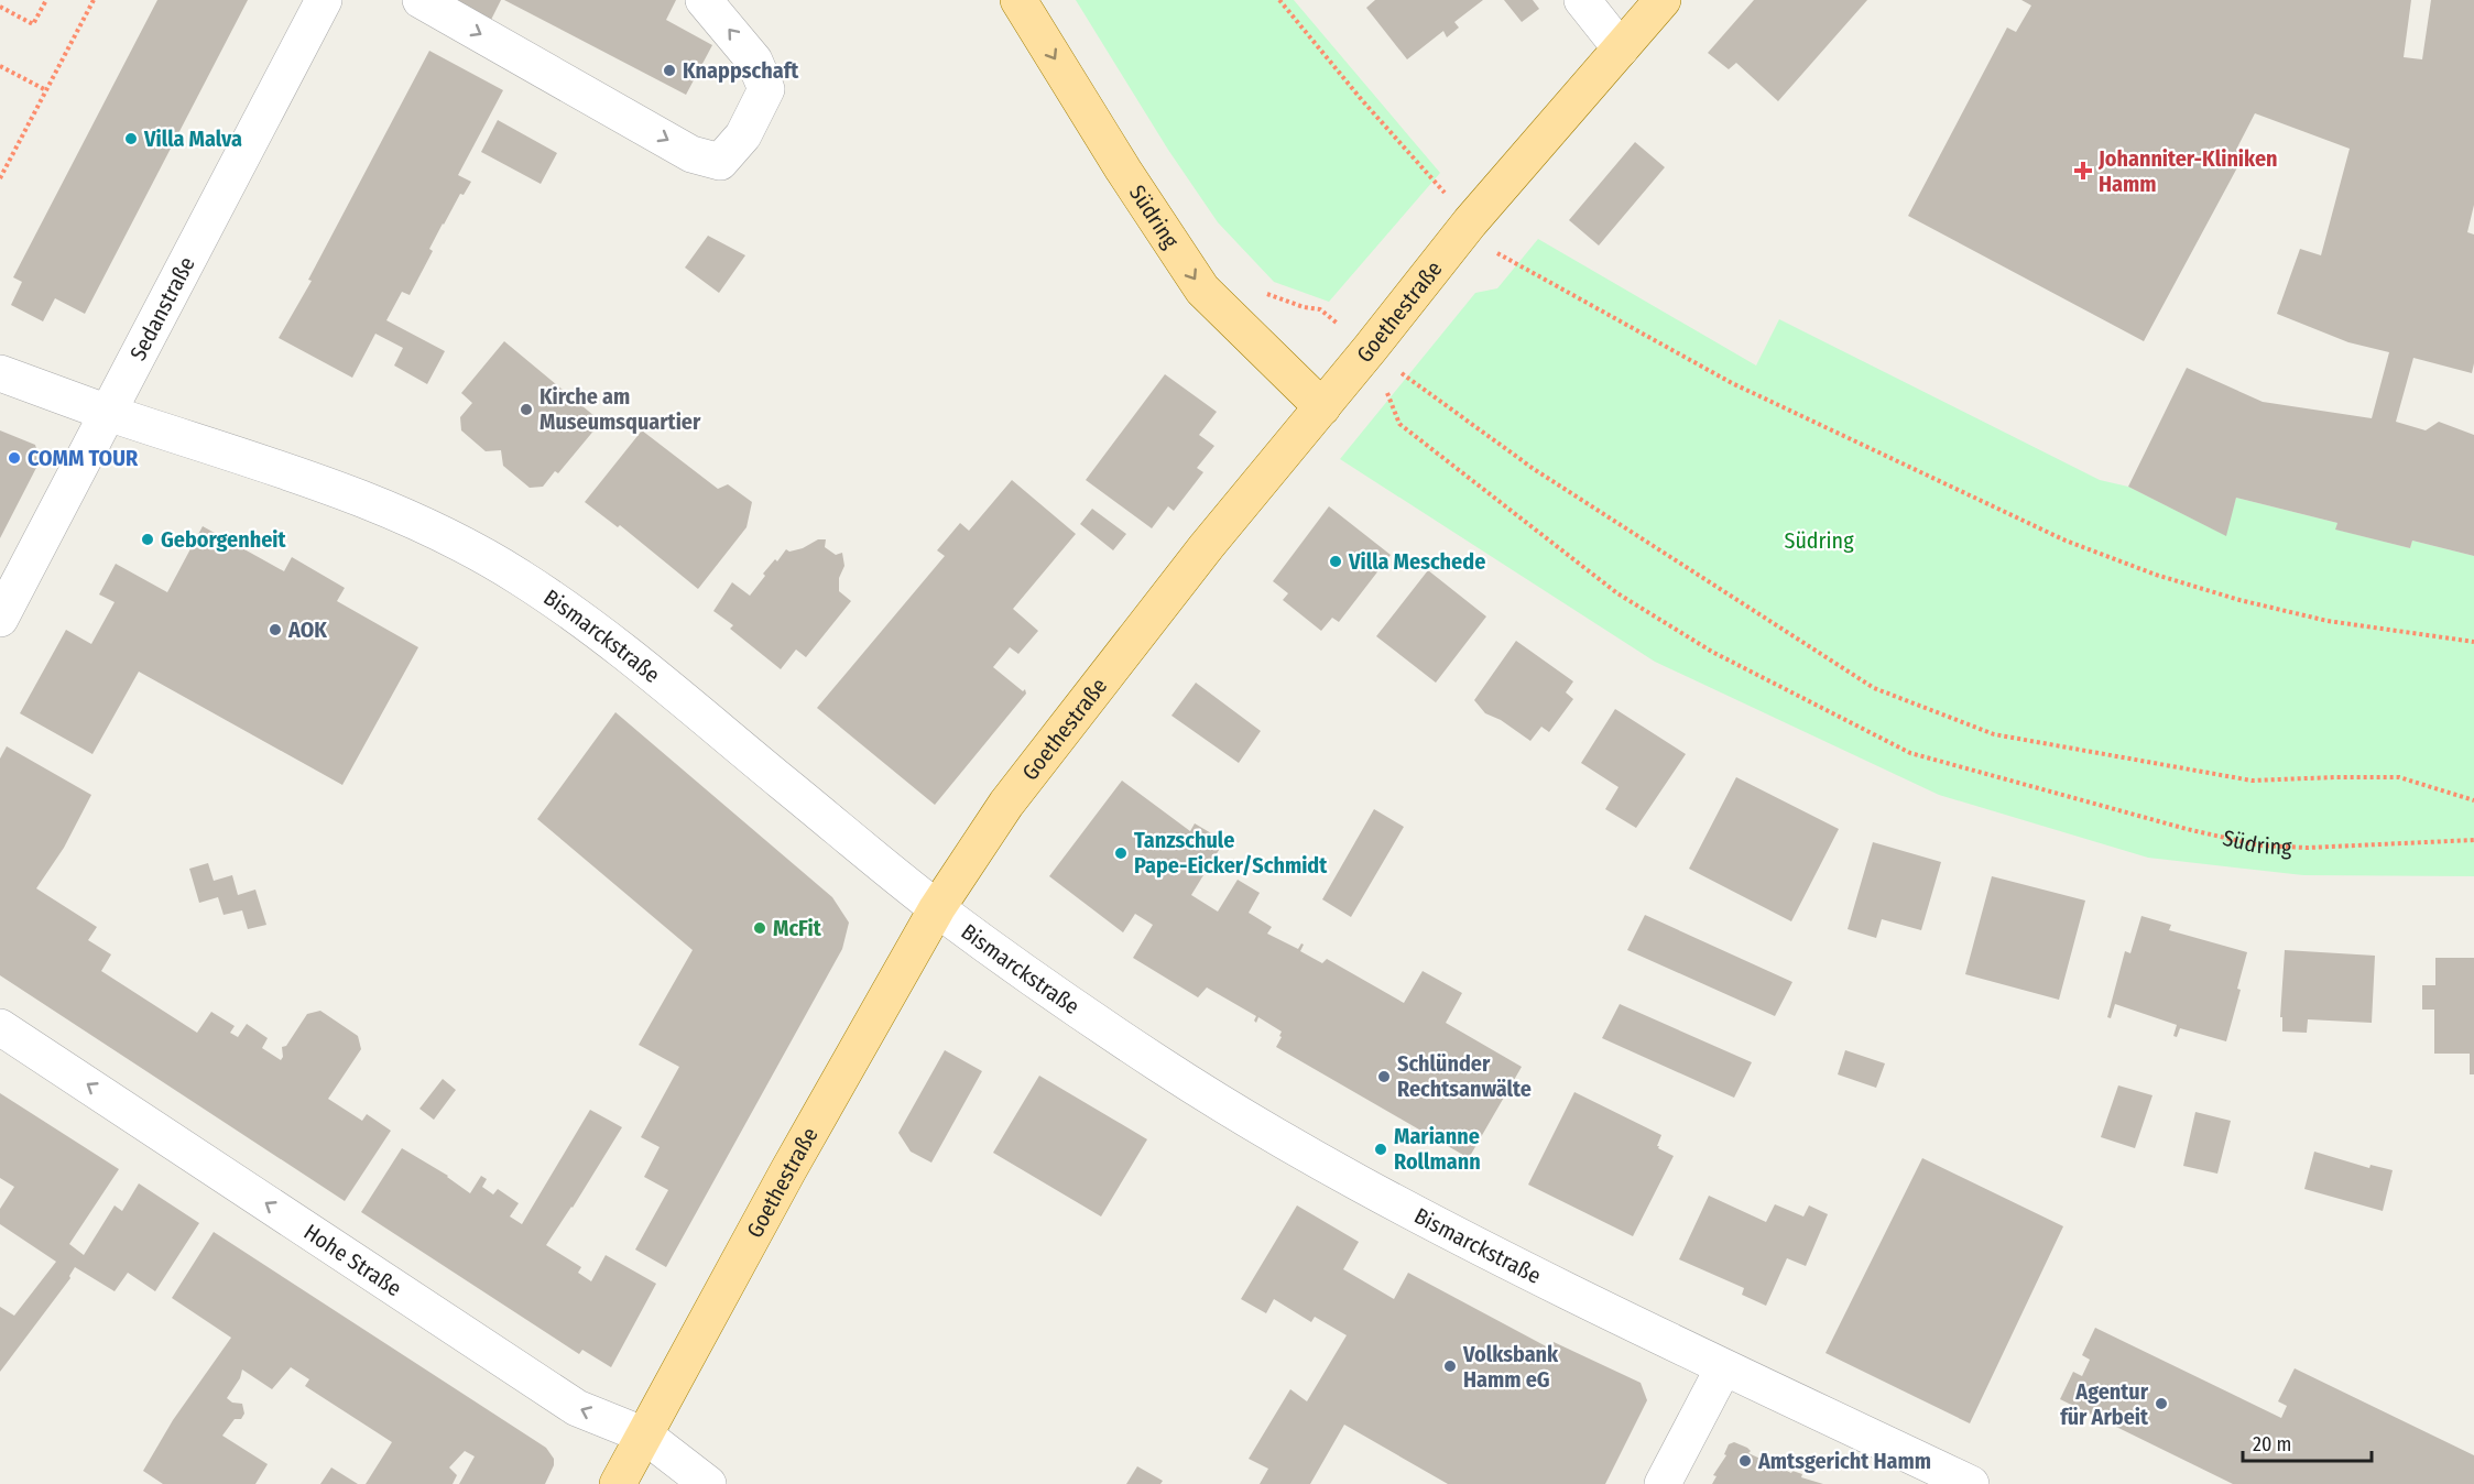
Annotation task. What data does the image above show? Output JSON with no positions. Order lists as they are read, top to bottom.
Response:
{
  "streets": {
    "main road": ["Südring", "Goethestraße"],
    "street": ["Sedanstraße", "Bismarckstraße", "Hohe Straße"]
  },
  "crossings": [
    ["Südring", "Goethestraße"],
    ["Sedanstraße", "Bismarckstraße"],
    ["Goethestraße", "Bismarckstraße"],
    ["Goethestraße", "Hohe Straße"]
  ],
  "one_way": ["Hohe Straße"],
  "parks": ["Südring"],
  "places": {
    "other": [
      "Knappschaft",
      "Villa Malva",
      "Kirche am Museumsquartier",
      "COMM TOUR",
      "Geborgenheit",
      "Villa Meschede",
      "AOK",
      "Tanzschule Pape-Eicker/Schmidt",
      "McFit",
      "Schlünder Rechtsanwälte",
      "Marianne Rollmann",
      "Volksbank Hamm eG",
      "Agentur für Arbeit",
      "Amtsgericht Hamm"
    ],
    "health": ["Johanniter-Kliniken Hamm"]
  },
  "scale_bar": "20 m"
}
